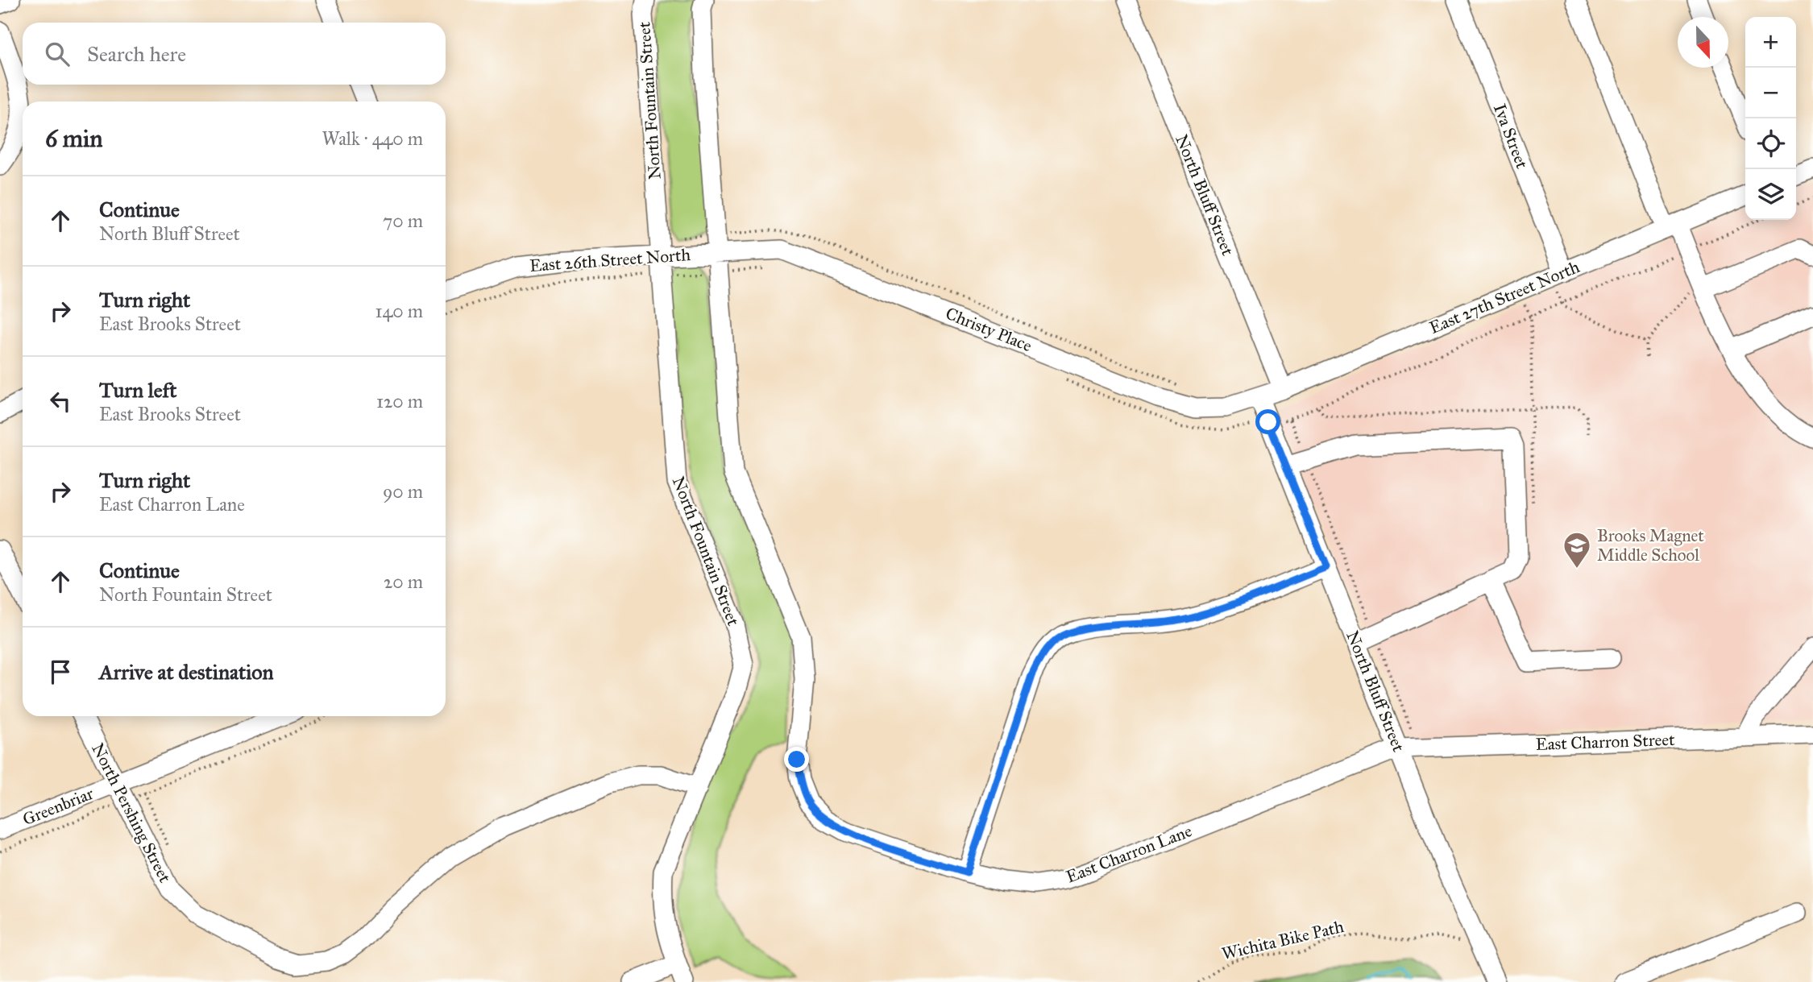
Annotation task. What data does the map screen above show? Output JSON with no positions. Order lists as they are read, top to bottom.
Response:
{
  "streets": {
    "street": [
      "North Fountain Street",
      "Iva Street",
      "North Bluff Street",
      "East 26th Street North",
      "East 27th Street North",
      "Christy Place",
      "East Charron Street",
      "Greenbriar",
      "North Pershing Street",
      "East Charron Lane"
    ],
    "path": ["Wichita Bike Path"]
  },
  "crossings": [
    ["North Fountain Street", "East 26th Street North"],
    ["North Fountain Street", "North Pershing Street"],
    ["Iva Street", "East 27th Street North"],
    ["North Bluff Street", "East 27th Street North"],
    ["North Bluff Street", "Christy Place"],
    ["North Bluff Street", "East Charron Street"],
    ["North Bluff Street", "East Charron Lane"],
    ["East 26th Street North", "Christy Place"],
    ["East 26th Street North", "East Charron Lane"],
    ["East 27th Street North", "Christy Place"],
    ["Christy Place", "East Charron Lane"],
    ["East Charron Street", "East Charron Lane"],
    ["Greenbriar", "North Pershing Street"]
  ],
  "places": {
    "school or university": ["Brooks Magnet Middle School"]
  },
  "north": "bottom",
  "page": {
    "map_buttons": ["+", "−"],
    "search": "Search here",
    "heading": ["6 min", "Walk · 440 m"],
    "list": [
      ["Continue", "North Bluff Street", "70 m"],
      ["Turn right", "East Brooks Street", "140 m"],
      ["Turn left", "East Brooks Street", "120 m"],
      ["Turn right", "East Charron Lane", "90 m"],
      ["Continue", "North Fountain Street", "20 m"],
      "Arrive at destination"
    ]
  }
}
